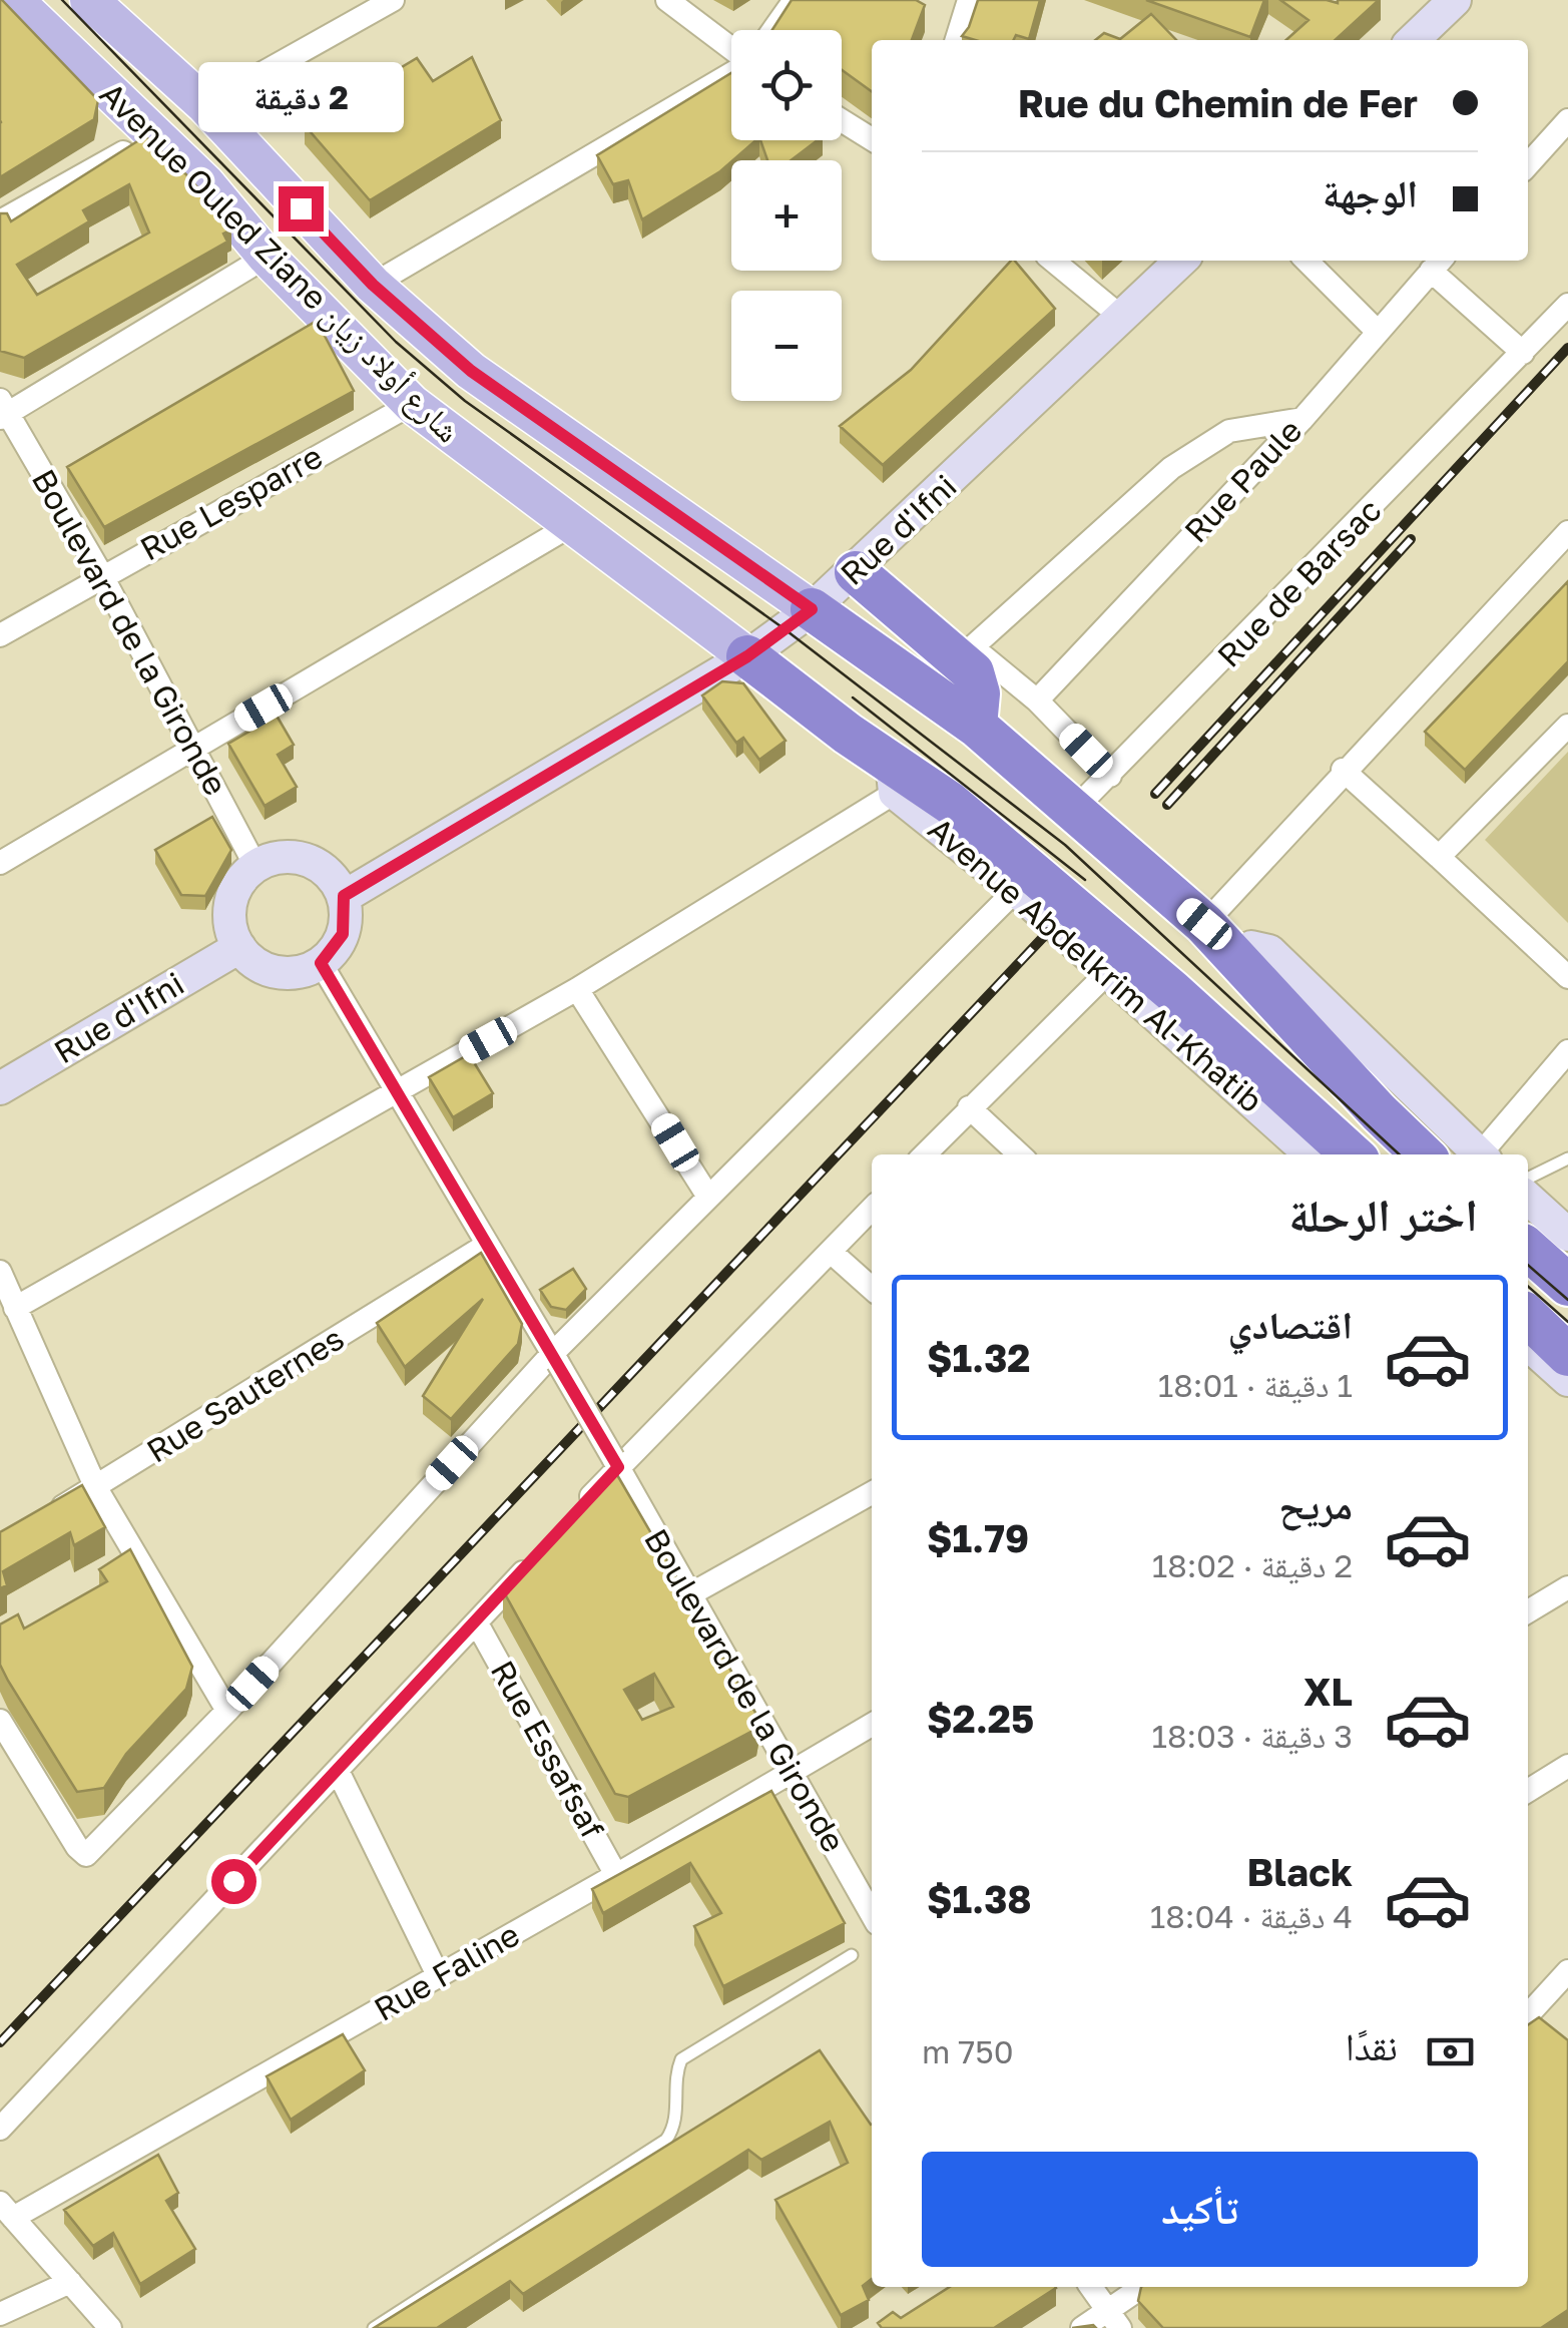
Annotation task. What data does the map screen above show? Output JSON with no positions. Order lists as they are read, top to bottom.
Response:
{
  "streets": {
    "highway": ["Avenue Ouled Ziane شارع أولاد زيان"],
    "street": [
      "Rue Paule",
      "Rue Lesparre",
      "Rue d'Ifni",
      "Rue de Barsac",
      "Boulevard de la Gironde",
      "Avenue Abdelkrim Al-Khatib",
      "Rue Sauternes",
      "Rue Essafsaf",
      "Rue Faline"
    ]
  },
  "crossings": [
    ["Avenue Ouled Ziane شارع أولاد زيان", "Rue Lesparre"],
    ["Avenue Ouled Ziane شارع أولاد زيان", "Rue d'Ifni"],
    ["Avenue Ouled Ziane شارع أولاد زيان", "Rue de Barsac"],
    ["Rue Lesparre", "Boulevard de la Gironde"],
    ["Rue d'Ifni", "Boulevard de la Gironde"],
    ["Boulevard de la Gironde", "Rue Faline"],
    ["Rue Essafsaf", "Rue Faline"]
  ],
  "page": {
    "map_buttons": ["+", "−"],
    "banner": ["Rue du Chemin de Fer", "الوجهة"],
    "bubble": "2 دقيقة",
    "heading": "اختر الرحلة",
    "list": [
      {
        "name": "اقتصادي",
        "note": "1 دقيقة · 18:01",
        "value": "$1.32"
      },
      {
        "name": "مريح",
        "note": "2 دقيقة · 18:02",
        "value": "$1.79"
      },
      {
        "name": "XL",
        "note": "3 دقيقة · 18:03",
        "value": "$2.25"
      },
      {
        "name": "Black",
        "note": "4 دقيقة · 18:04",
        "value": "$1.38"
      }
    ],
    "pay": ["نقدًا", "750 m"],
    "buttons": "تأكيد"
  }
}
